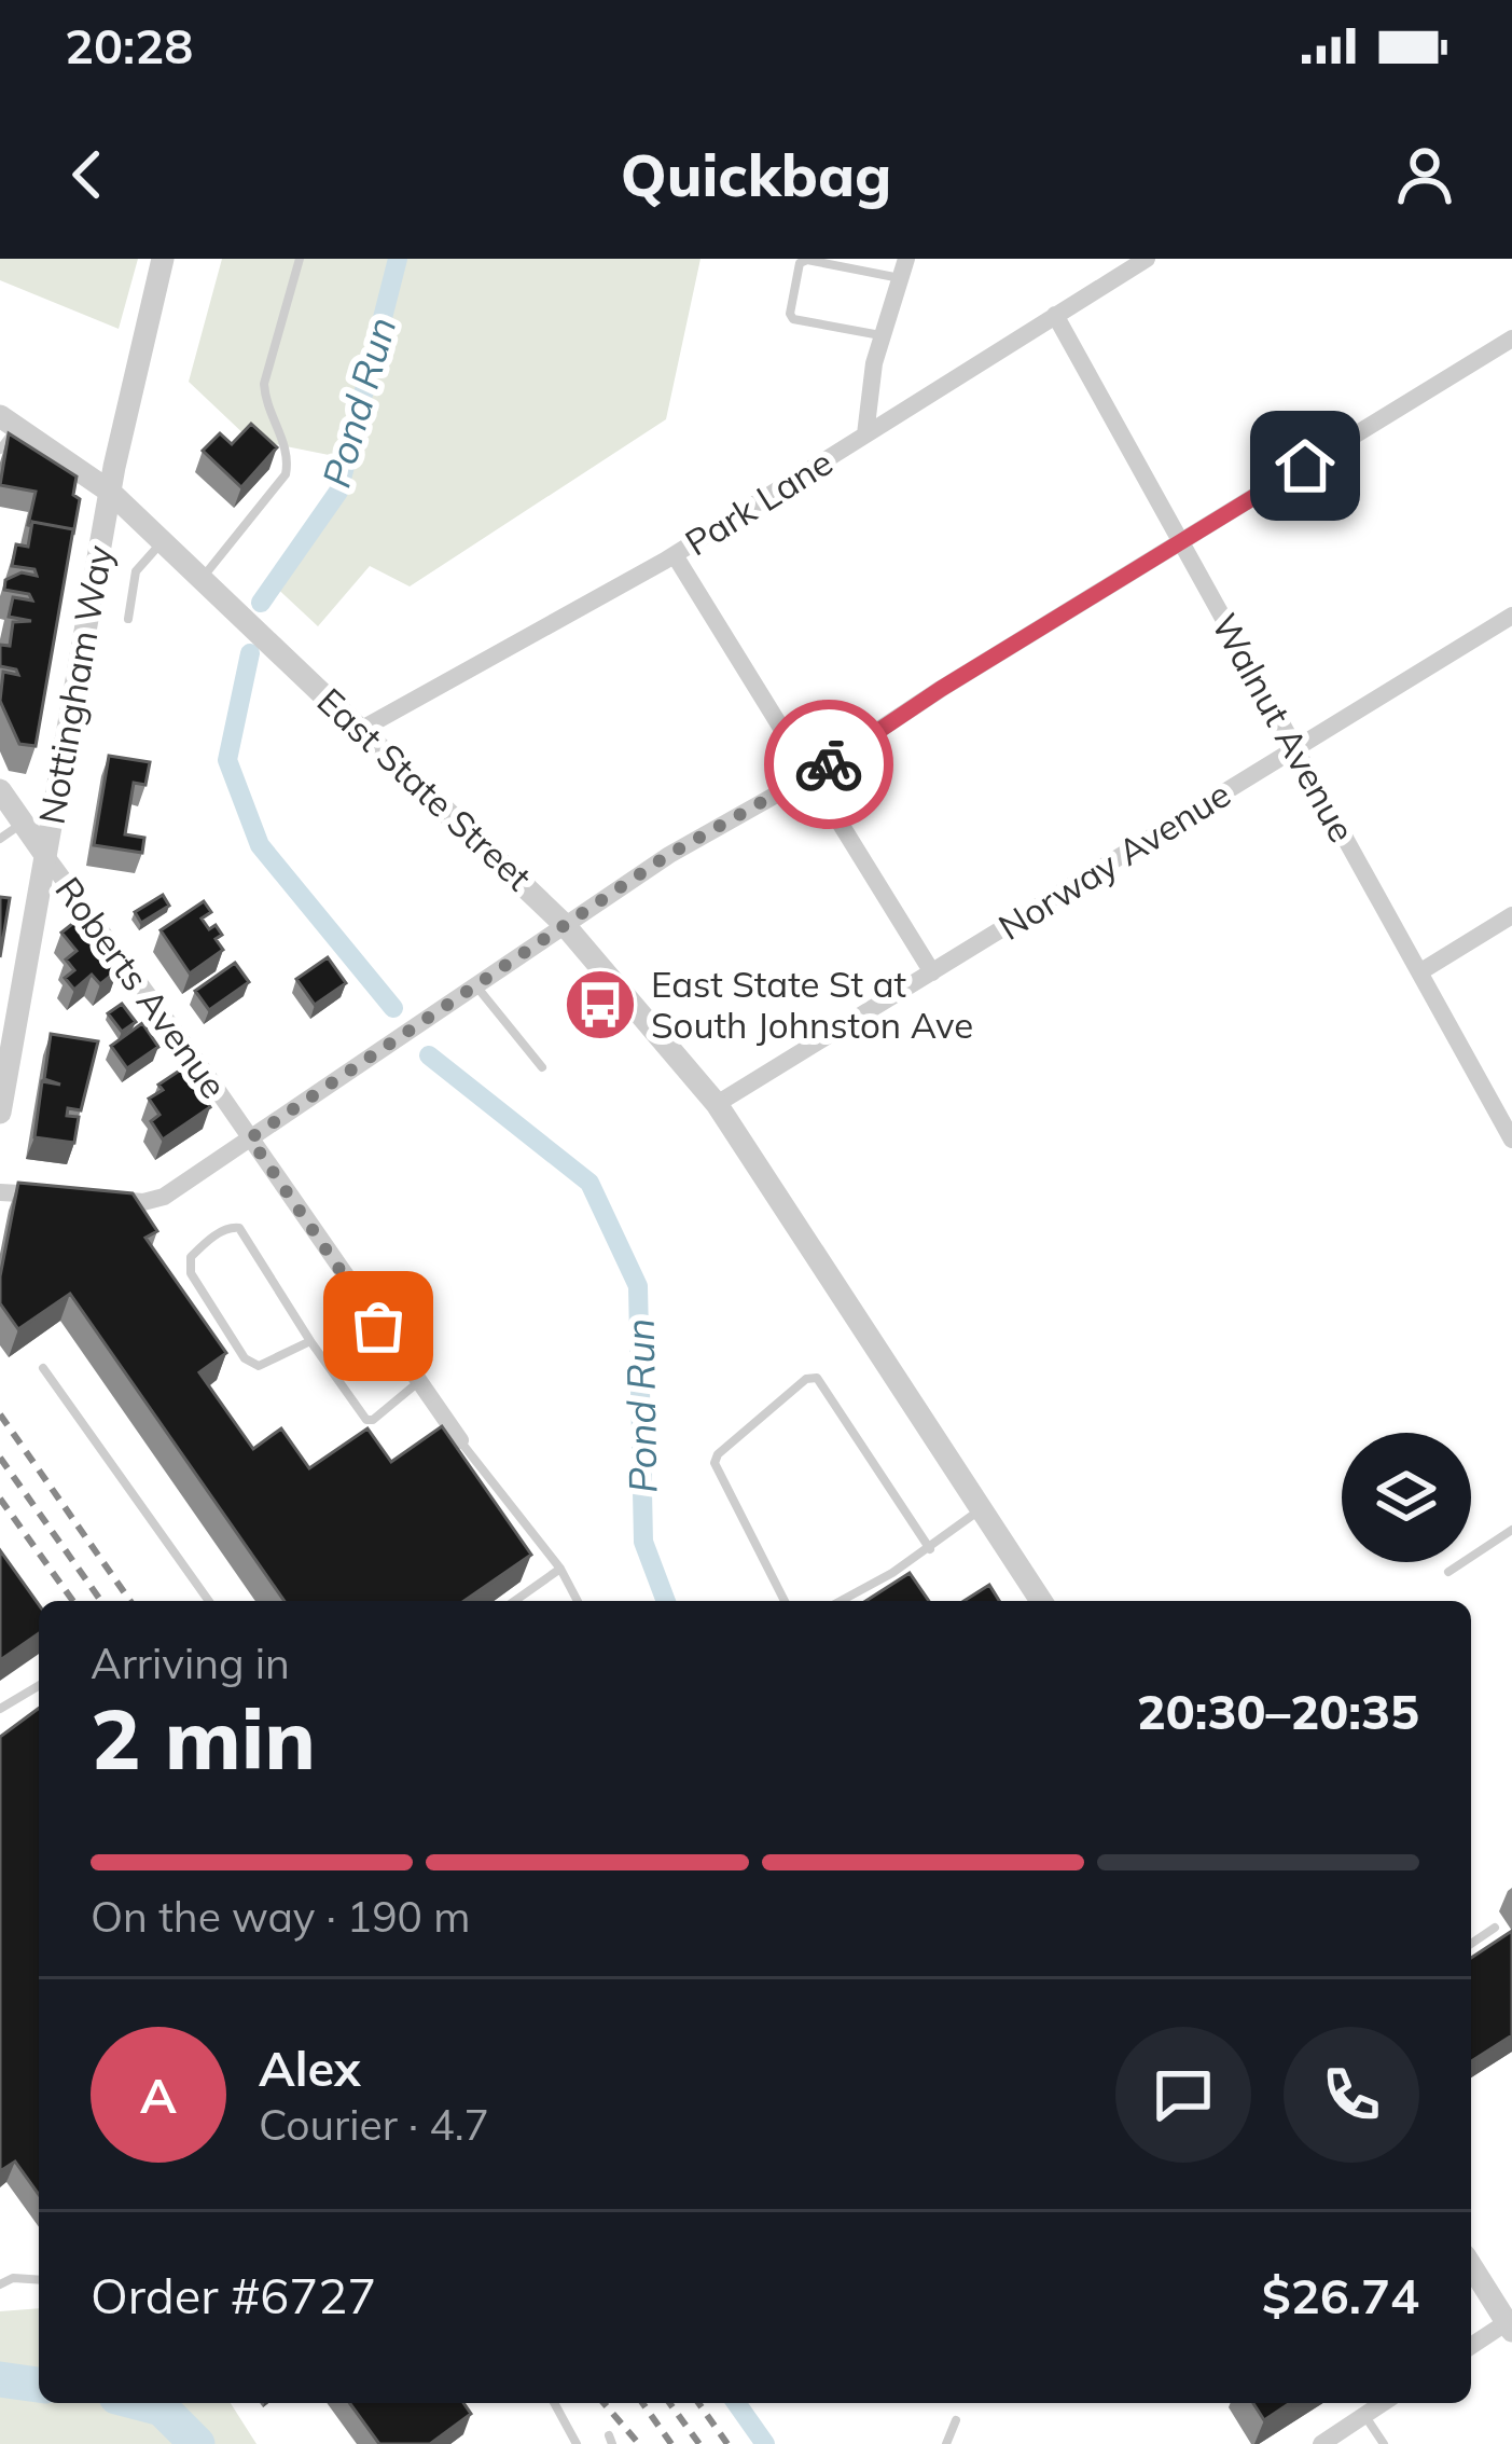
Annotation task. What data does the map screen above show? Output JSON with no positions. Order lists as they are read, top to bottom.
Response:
{
  "streets": {
    "street": [
      "Park Lane",
      "Nottingham Way",
      "Walnut Avenue",
      "East State Street",
      "Norway Avenue",
      "Roberts Avenue"
    ]
  },
  "crossings": [
    ["Park Lane", "Walnut Avenue"],
    ["Park Lane", "East State Street"],
    ["Nottingham Way", "East State Street"],
    ["Nottingham Way", "Roberts Avenue"],
    ["Walnut Avenue", "Norway Avenue"],
    ["East State Street", "Norway Avenue"]
  ],
  "water": ["Pond Run"],
  "places": {
    "bus stop": ["East State St at South Johnston Ave"]
  },
  "page": {
    "status": "20:28",
    "header": "Quickbag",
    "heading": ["2 min", "Arriving in", "20:30–20:35"],
    "panel": [
      "Alex",
      "Courier · 4.7",
      "Order #6727",
      "$26.74"
    ],
    "bar": "On the way · 190 m",
    "round": "A"
  }
}
